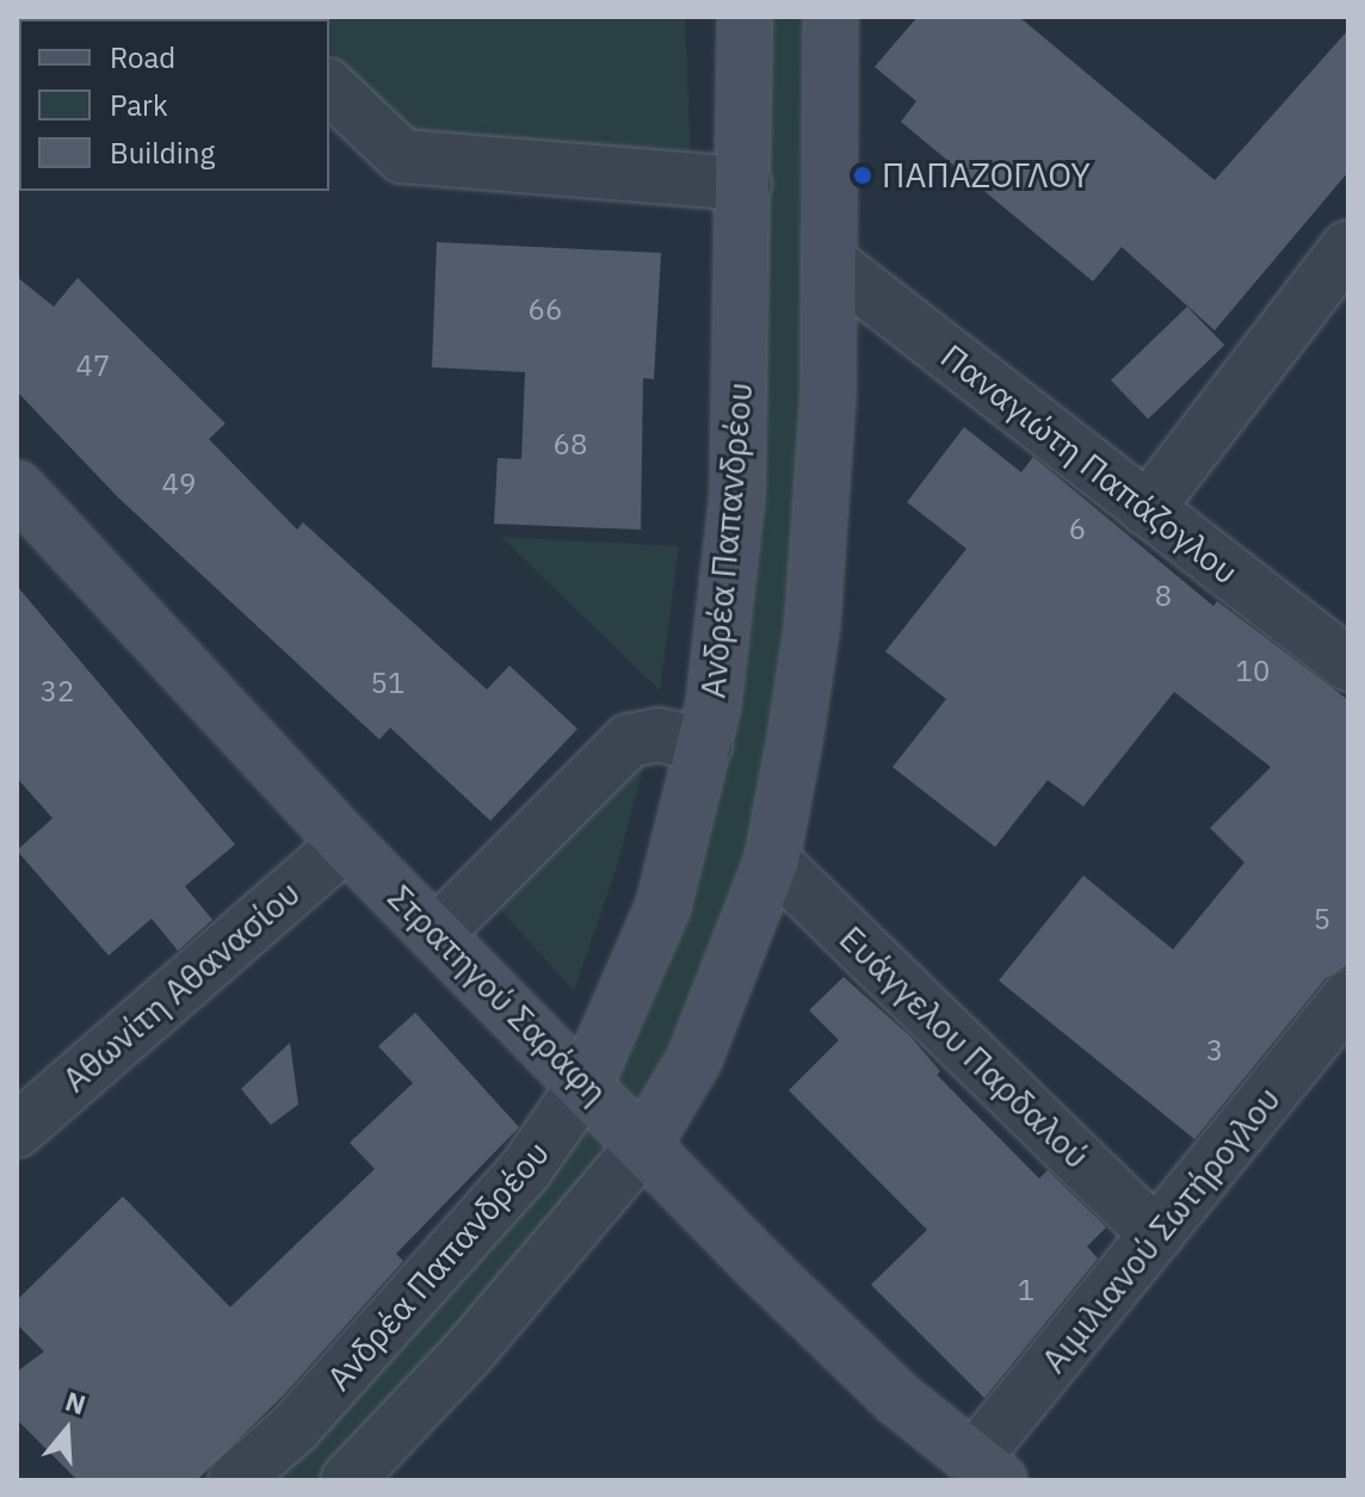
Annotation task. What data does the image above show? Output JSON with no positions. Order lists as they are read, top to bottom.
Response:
{
  "streets": {
    "main road": ["Ανδρέα Παπανδρέου", "Στρατηγού Σαράφη"],
    "street": [
      "Παναγιώτη Παπάζογλου",
      "Αθωνίτη Αθανασίου",
      "Ευάγγελου Παρδαλού",
      "Αιμιλιανού Σωτήρογλου"
    ]
  },
  "crossings": [
    ["Ανδρέα Παπανδρέου", "Στρατηγού Σαράφη"],
    ["Αθωνίτη Αθανασίου", "Στρατηγού Σαράφη"],
    ["Στρατηγού Σαράφη", "Αιμιλιανού Σωτήρογλου"],
    ["Ευάγγελου Παρδαλού", "Αιμιλιανού Σωτήρογλου"]
  ],
  "places": ["ΠΑΠΑΖΟΓΛΟΥ"],
  "house_numbers": [
    "66",
    "47",
    "68",
    "49",
    "6",
    "8",
    "10",
    "51",
    "32",
    "5",
    "3",
    "1"
  ],
  "legend": ["Road", "Park", "Building"],
  "north": "top"
}
